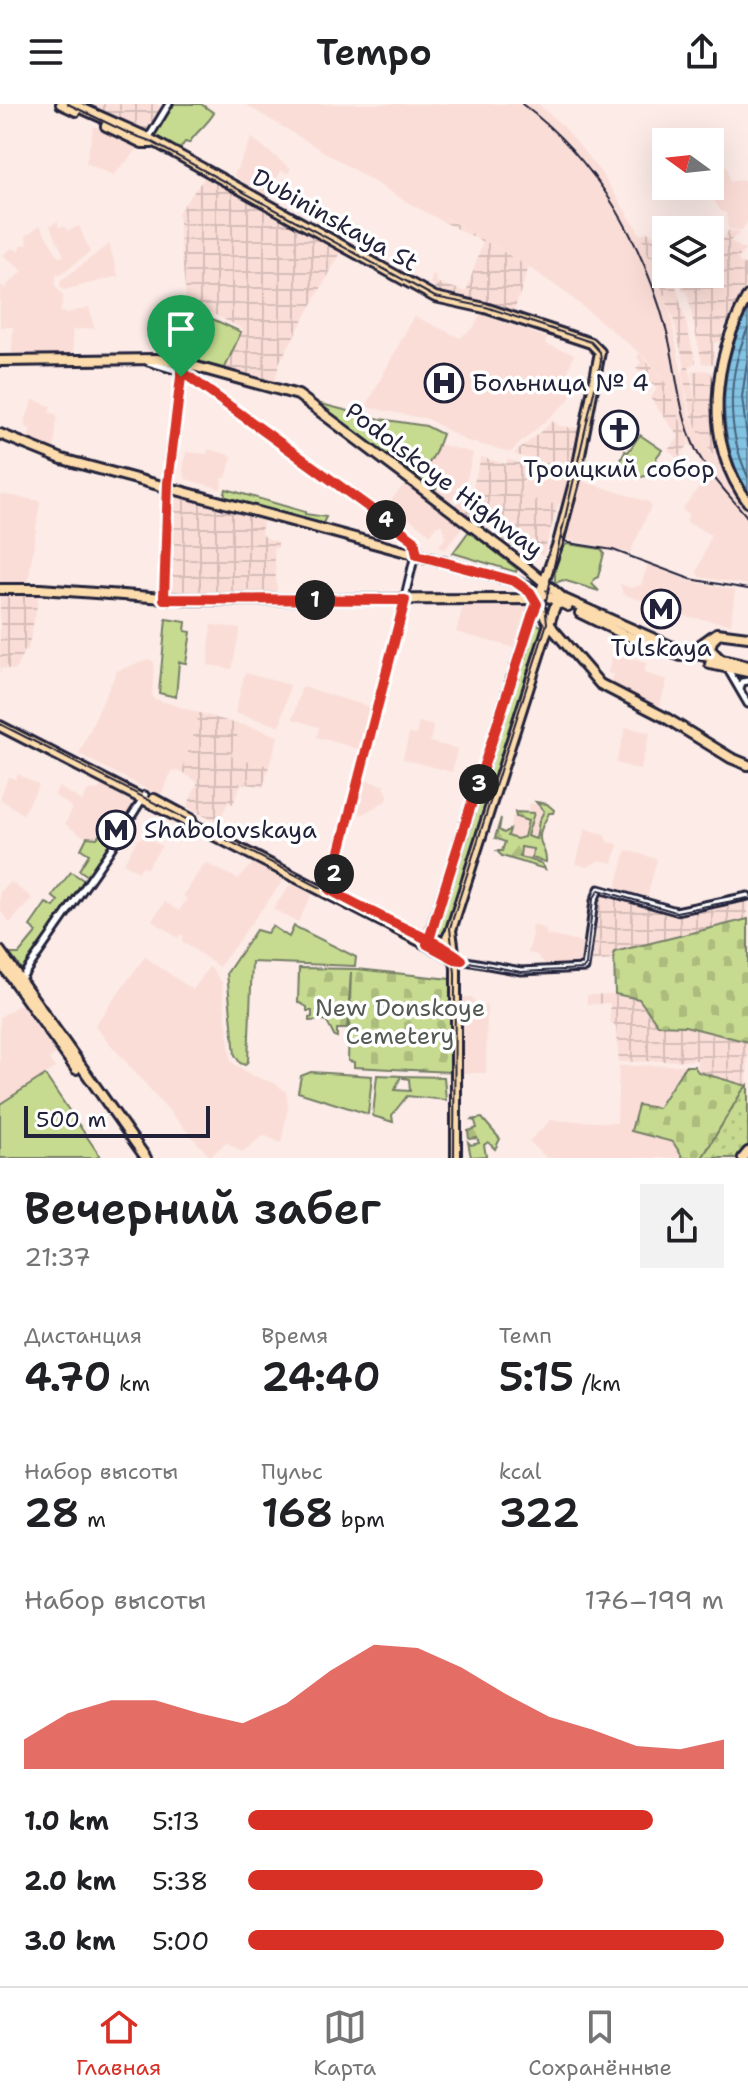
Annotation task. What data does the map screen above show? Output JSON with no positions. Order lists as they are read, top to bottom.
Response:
{
  "streets": {
    "main road": ["Dubininskaya St", "Podolskoye Highway"]
  },
  "parks": ["New Donskoye Cemetery"],
  "places": {
    "hospital": ["Больница № 4"],
    "church": ["Троицкий собор"],
    "metro station": ["Tulskaya", "Shabolovskaya"]
  },
  "scale_bar": "500 m",
  "north": "left",
  "page": {
    "header": "Tempo",
    "pins": [
      "4",
      "1",
      "3",
      "2"
    ],
    "scale": "500 m",
    "heading": ["Вечерний забег", "21:37"],
    "stats": [
      ["Дистанция", "4.70 km"],
      ["Время", "24:40"],
      ["Темп", "5:15 /km"],
      ["Набор высоты", "28 m"],
      ["Пульс", "168 bpm"],
      ["kcal", "322"]
    ],
    "chart": ["Набор высоты", "176–199 m"],
    "list": [
      {
        "name": "1.0 km",
        "note": "5:13"
      },
      {
        "name": "2.0 km",
        "note": "5:38"
      },
      {
        "name": "3.0 km",
        "note": "5:00"
      }
    ],
    "tabs": ["Главная", "Карта", "Сохранённые"]
  }
}
